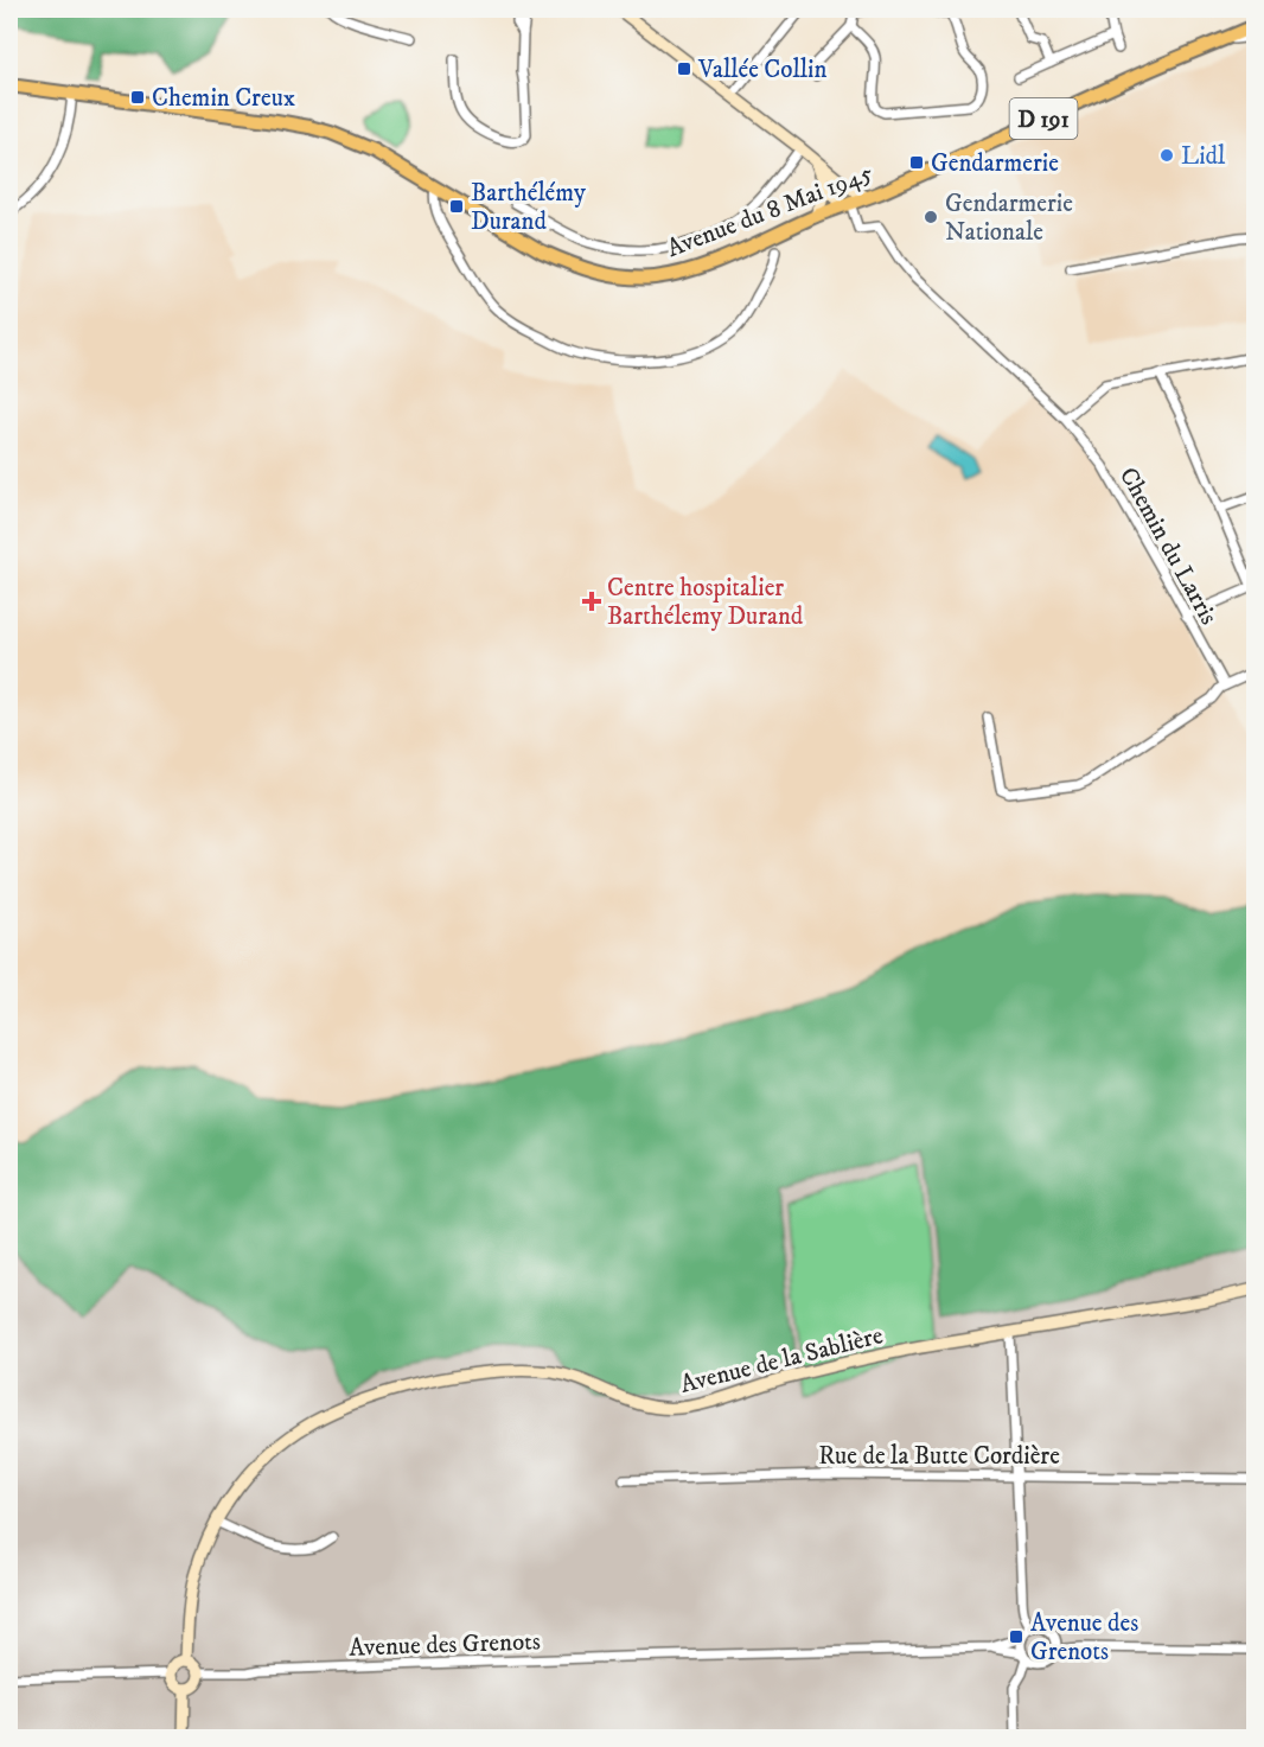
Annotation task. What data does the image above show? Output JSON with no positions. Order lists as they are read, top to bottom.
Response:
{
  "streets": {
    "main road": ["D 191", "Avenue du 8 Mai 1945", "Avenue de la Sablière"],
    "street": ["Chemin du Larris", "Rue de la Butte Cordière", "Avenue des Grenots"]
  },
  "crossings": [
    ["Avenue du 8 Mai 1945", "Chemin du Larris"],
    ["Avenue de la Sablière", "Avenue des Grenots"]
  ],
  "places": {
    "transit": [
      "Vallée Collin",
      "Chemin Creux",
      "Gendarmerie",
      "Barthélémy Durand",
      "Avenue des Grenots"
    ],
    "other": ["Lidl", "Gendarmerie Nationale"],
    "health": ["Centre hospitalier Barthélemy Durand"]
  }
}
